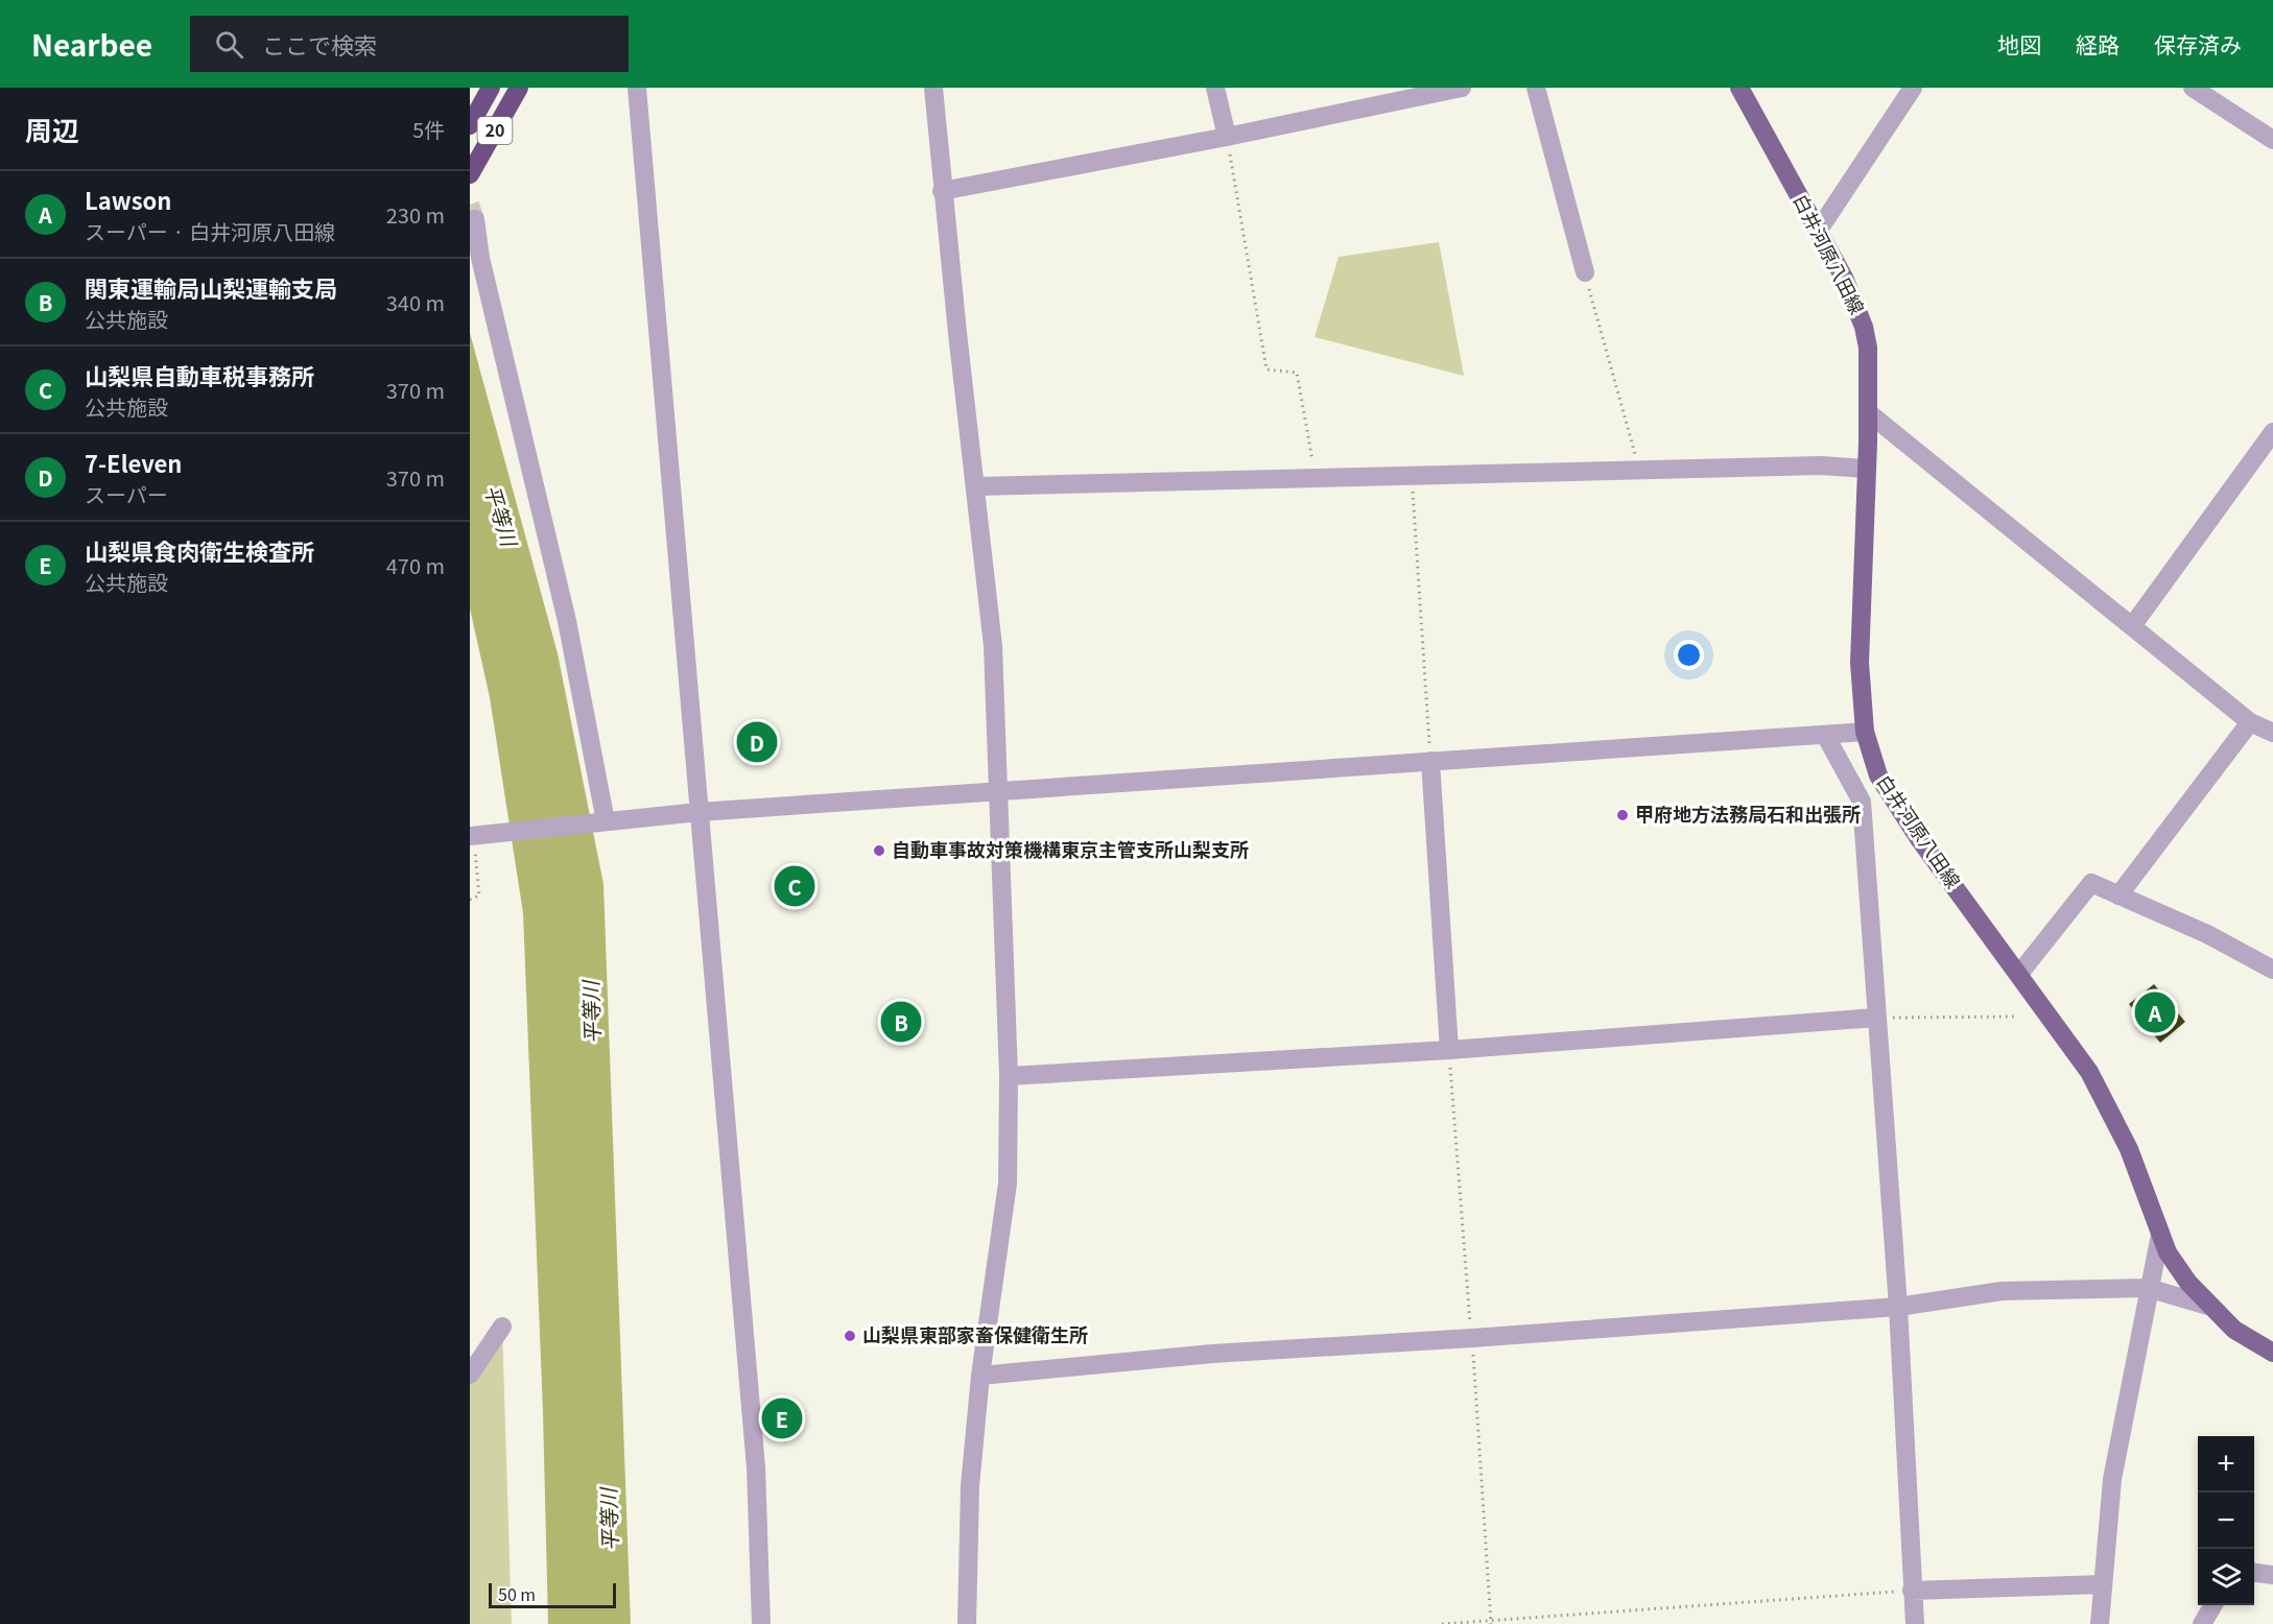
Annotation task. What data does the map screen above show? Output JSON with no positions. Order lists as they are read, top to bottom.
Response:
{
  "streets": {
    "highway": ["20"],
    "main road": ["白井河原八田線"]
  },
  "water": ["平等川"],
  "places": ["甲府地方法務局石和出張所", "自動車事故対策機構東京主管支所山梨支所", "山梨県東部家畜保健衛生所"],
  "scale_bar": "50 m",
  "page": {
    "header": "Nearbee",
    "search": "ここで検索",
    "nav": ["地図", "経路", "保存済み"],
    "heading": ["周辺", "5件"],
    "list": [
      {
        "mark": "A",
        "name": "Lawson",
        "note": "スーパー · 白井河原八田線",
        "value": "230 m"
      },
      {
        "mark": "B",
        "name": "関東運輸局山梨運輸支局",
        "note": "公共施設",
        "value": "340 m"
      },
      {
        "mark": "C",
        "name": "山梨県自動車税事務所",
        "note": "公共施設",
        "value": "370 m"
      },
      {
        "mark": "D",
        "name": "7-Eleven",
        "note": "スーパー",
        "value": "370 m"
      },
      {
        "mark": "E",
        "name": "山梨県食肉衛生検査所",
        "note": "公共施設",
        "value": "470 m"
      }
    ],
    "pins": [
      "D",
      "C",
      "A",
      "B",
      "E"
    ],
    "map_buttons": ["+", "−"],
    "scale": "50 m"
  }
}
